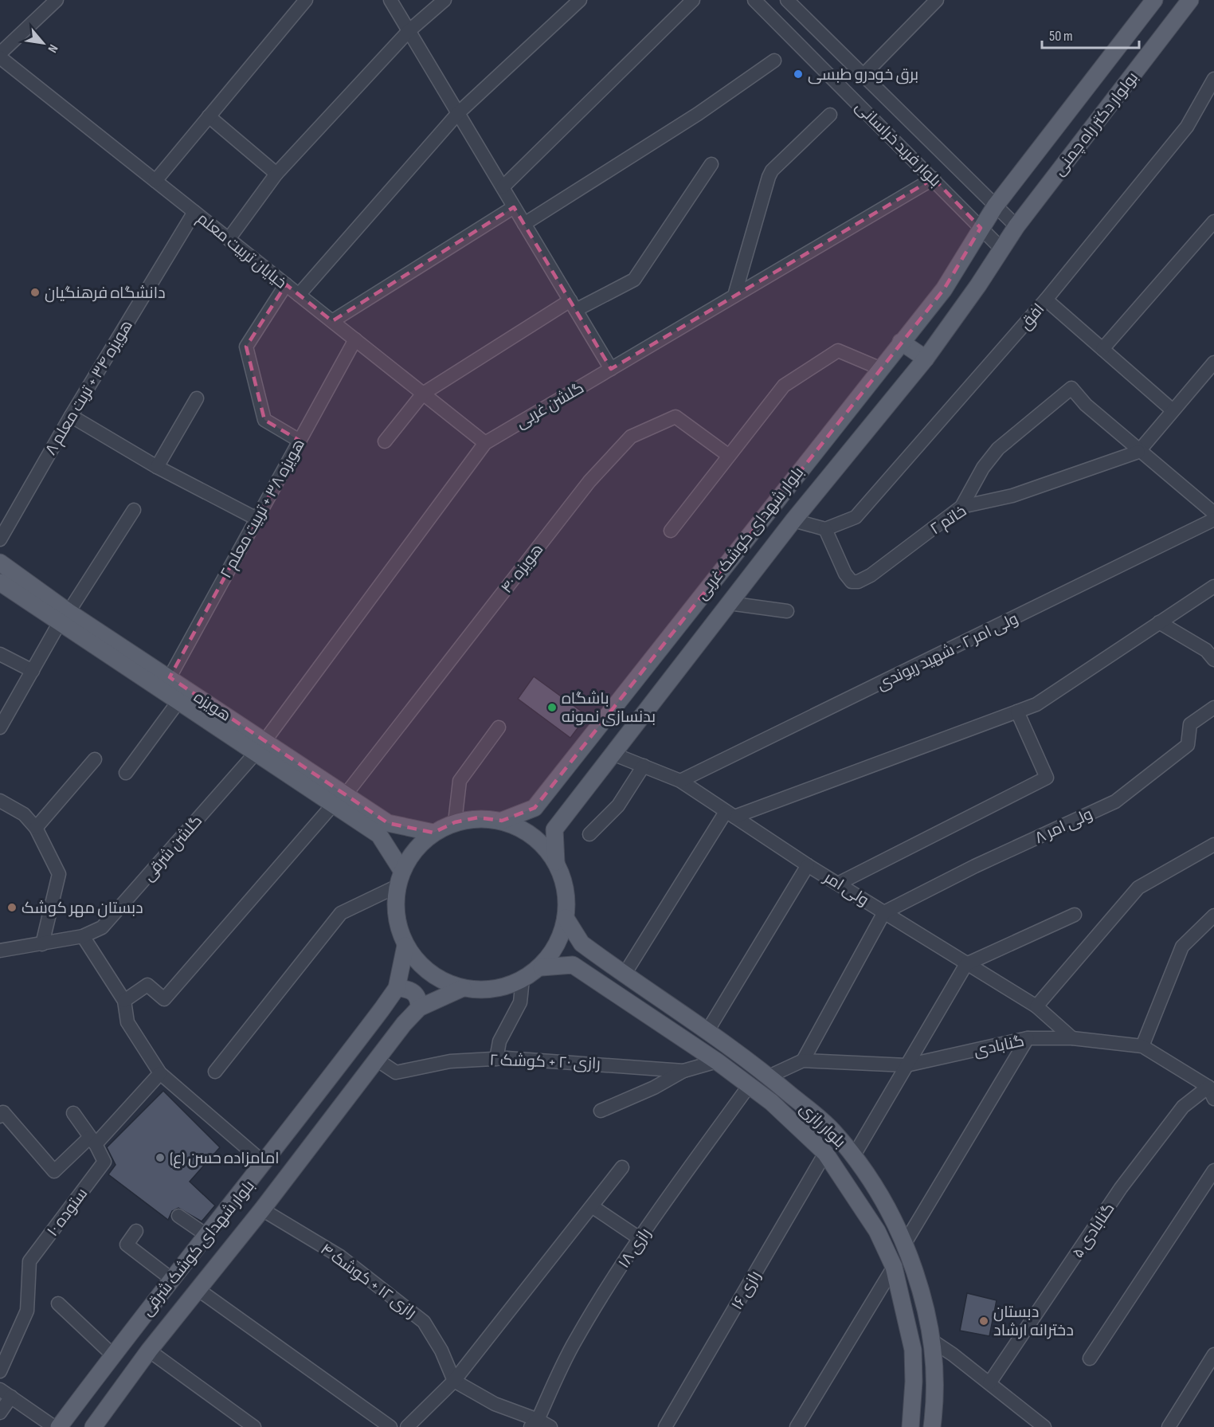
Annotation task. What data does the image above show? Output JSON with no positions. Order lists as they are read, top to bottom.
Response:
{
  "streets": {
    "main road": [
      "بولوار دکتر راه چمنی",
      "بلوار شهدای کوشک غربی",
      "هویزه",
      "بلوار رازی",
      "بلوار شهدای کوشک شرقی"
    ],
    "street": [
      "بلوار فرید خراسانی",
      "خیایان تربیت معلم",
      "افق",
      "هویزه ۳۴ + تربت معلم ۸",
      "گلشن غربی",
      "هویزه ۳۸ + تربیت معلم ۲",
      "خاتم ۲",
      "هویزه ۴۰",
      "ولی امر ۲ - شهید ریوندی",
      "ولی امر ۸",
      "گلشن شرقی",
      "ولی امر",
      "گنابادی",
      "رازی ۲۰ + کوشک ۲",
      "ستوده ۱۰",
      "گنابادی ۵",
      "رازی ۱۸",
      "رازی ۱۲ + کوشک ۴",
      "رازی ۱۶"
    ]
  },
  "crossings": [
    ["بولوار دکتر راه چمنی", "بلوار فرید خراسانی"],
    ["بولوار دکتر راه چمنی", "بلوار شهدای کوشک غربی"],
    ["بلوار فرید خراسانی", "گلشن غربی"],
    ["بلوار فرید خراسانی", "بلوار شهدای کوشک غربی"],
    ["خیایان تربیت معلم", "هویزه ۳۴ + تربت معلم ۸"],
    ["خیایان تربیت معلم", "گلشن غربی"],
    ["خیایان تربیت معلم", "هویزه ۳۸ + تربیت معلم ۲"],
    ["افق", "خاتم ۲"],
    ["گلشن غربی", "هویزه"],
    ["هویزه ۳۸ + تربیت معلم ۲", "هویزه"],
    ["بلوار شهدای کوشک غربی", "هویزه"],
    ["بلوار شهدای کوشک غربی", "ولی امر"],
    ["بلوار شهدای کوشک غربی", "بلوار رازی"],
    ["بلوار شهدای کوشک غربی", "بلوار شهدای کوشک شرقی"],
    ["هویزه ۴۰", "هویزه"],
    ["ولی امر ۲ - شهید ریوندی", "ولی امر"],
    ["هویزه", "گلشن شرقی"],
    ["هویزه", "بلوار رازی"],
    ["هویزه", "بلوار شهدای کوشک شرقی"],
    ["ولی امر ۸", "ولی امر"],
    ["ولی امر", "گنابادی"],
    ["گنابادی", "بلوار رازی"],
    ["گنابادی", "گنابادی ۵"],
    ["رازی ۲۰ + کوشک ۲", "بلوار رازی"],
    ["رازی ۲۰ + کوشک ۲", "بلوار شهدای کوشک شرقی"],
    ["بلوار رازی", "بلوار شهدای کوشک شرقی"],
    ["بلوار رازی", "رازی ۱۸"],
    ["بلوار رازی", "رازی ۱۶"],
    ["بلوار شهدای کوشک شرقی", "رازی ۱۲ + کوشک ۴"]
  ],
  "places": [
    "برق خودرو طبسی",
    "دانشگاه فرهنگیان",
    "باشگاه بدنسازی نمونه",
    "دبستان مهر کوشک",
    "امامزاده حسن (ع)",
    "دبستان دخترانه ارشاد"
  ],
  "scale_bar": "50 m",
  "north": "bottom right"
}
